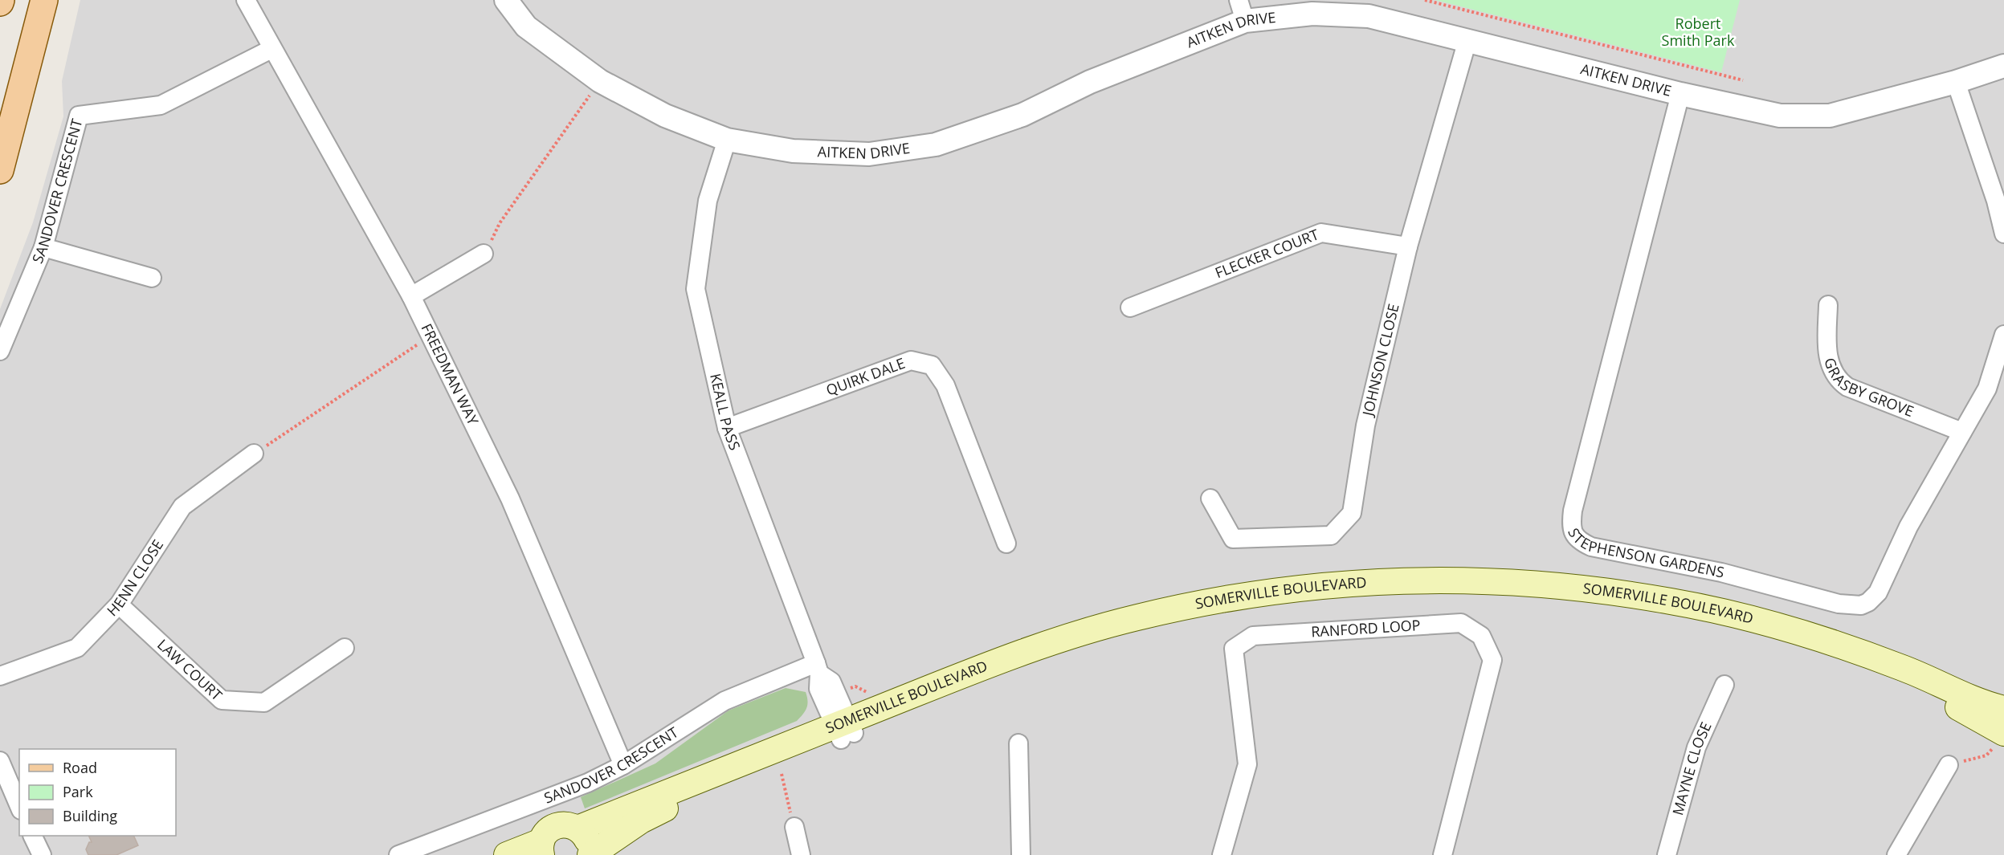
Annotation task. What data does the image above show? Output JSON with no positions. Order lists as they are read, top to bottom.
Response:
{
  "streets": {
    "main road": ["SOMERVILLE BOULEVARD"],
    "street": [
      "AITKEN DRIVE",
      "SANDOVER CRESCENT",
      "FLECKER COURT",
      "JOHNSON CLOSE",
      "FREEDMAN WAY",
      "QUIRK DALE",
      "GRASBY GROVE",
      "KEALL PASS",
      "STEPHENSON GARDENS",
      "HENN CLOSE",
      "RANFORD LOOP",
      "LAW COURT",
      "MAYNE CLOSE"
    ]
  },
  "crossings": [
    ["AITKEN DRIVE", "JOHNSON CLOSE"],
    ["AITKEN DRIVE", "KEALL PASS"],
    ["AITKEN DRIVE", "STEPHENSON GARDENS"],
    ["SANDOVER CRESCENT", "FREEDMAN WAY"],
    ["SANDOVER CRESCENT", "KEALL PASS"],
    ["FLECKER COURT", "JOHNSON CLOSE"],
    ["QUIRK DALE", "KEALL PASS"],
    ["GRASBY GROVE", "STEPHENSON GARDENS"],
    ["KEALL PASS", "SOMERVILLE BOULEVARD"],
    ["HENN CLOSE", "LAW COURT"]
  ],
  "parks": ["Robert Smith Park"],
  "legend": ["Road", "Park", "Building"]
}
